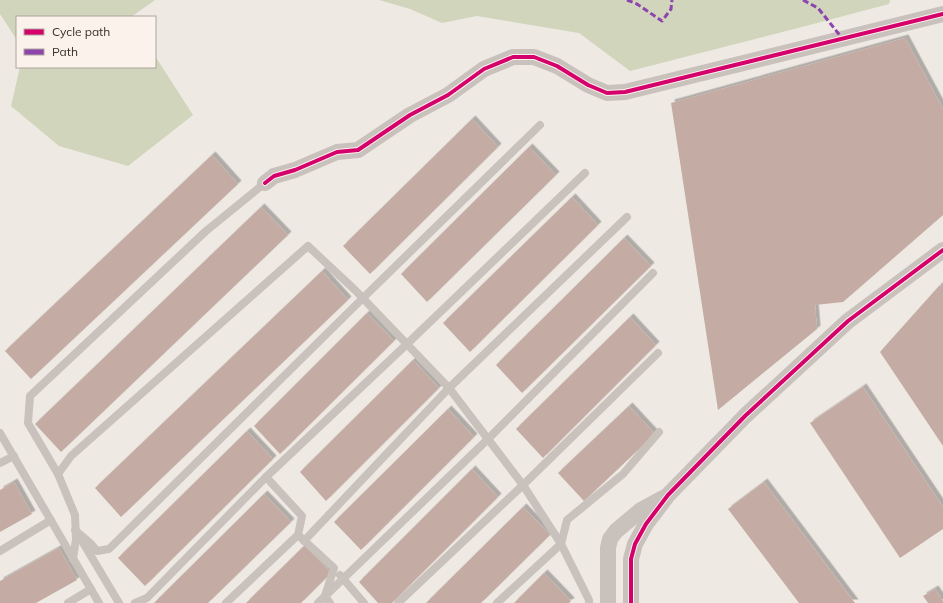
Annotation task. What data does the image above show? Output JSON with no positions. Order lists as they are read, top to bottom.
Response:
{
  "legend": ["Cycle path", "Path"]
}
